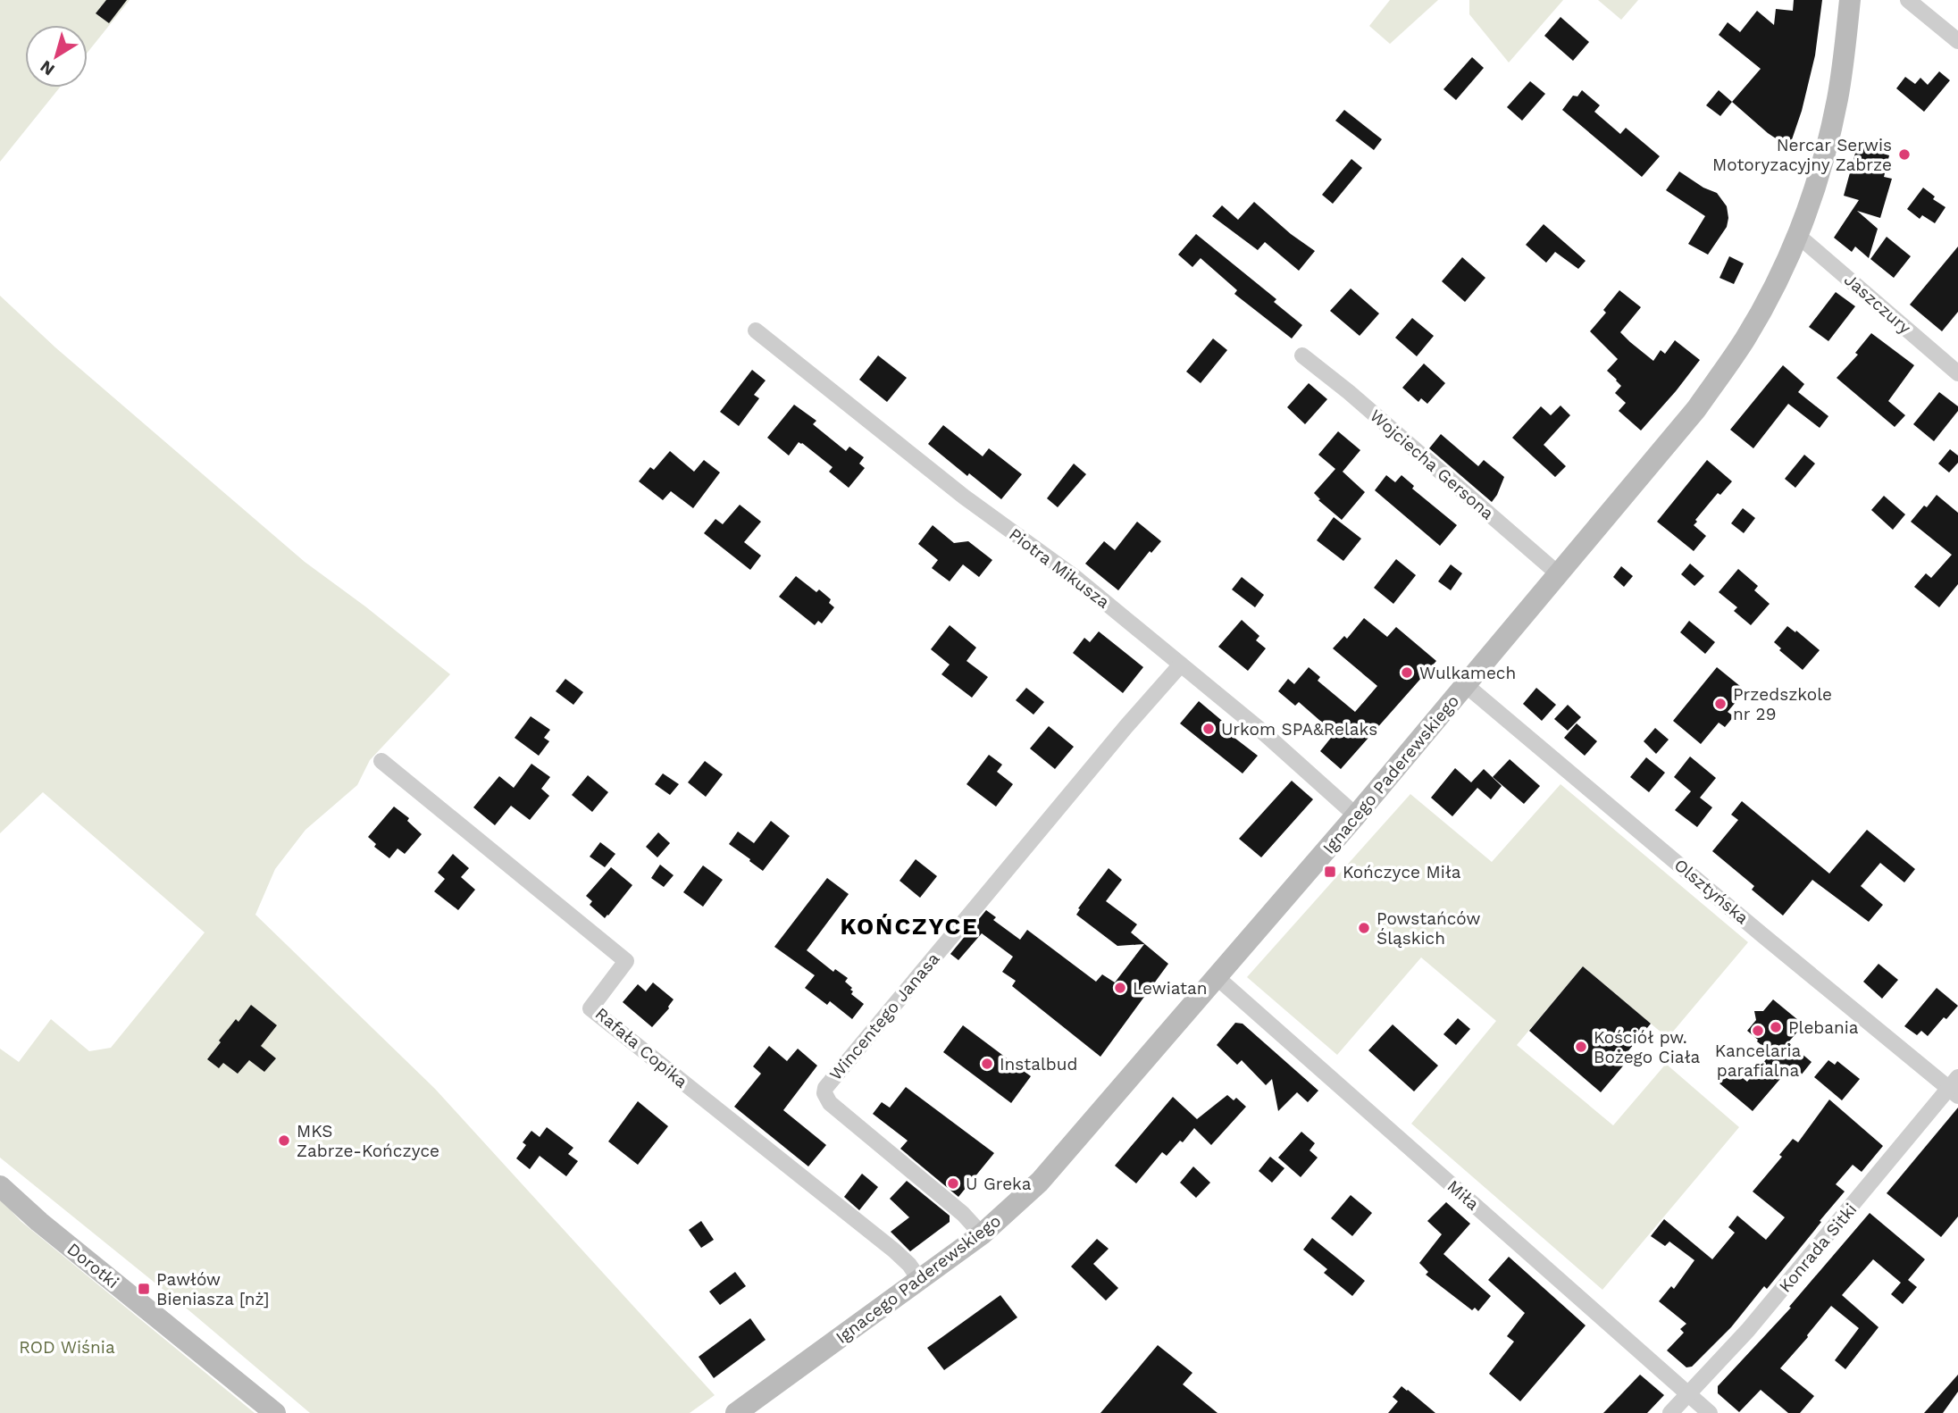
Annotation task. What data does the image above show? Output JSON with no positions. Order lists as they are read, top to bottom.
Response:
{
  "streets": {
    "main road": ["Ignacego Paderewskiego", "Dorotki"],
    "street": [
      "Jaszczury",
      "Wojciecha Gersona",
      "Piotra Mikusza",
      "Olsztyńska",
      "Wincentego Janasa",
      "Rafała Copika",
      "Miła",
      "Konrada Sitki"
    ]
  },
  "crossings": [
    ["Jaszczury", "Ignacego Paderewskiego"],
    ["Wojciecha Gersona", "Ignacego Paderewskiego"],
    ["Piotra Mikusza", "Ignacego Paderewskiego"],
    ["Piotra Mikusza", "Wincentego Janasa"],
    ["Ignacego Paderewskiego", "Olsztyńska"],
    ["Ignacego Paderewskiego", "Wincentego Janasa"],
    ["Ignacego Paderewskiego", "Rafała Copika"],
    ["Ignacego Paderewskiego", "Miła"],
    ["Olsztyńska", "Konrada Sitki"],
    ["Miła", "Konrada Sitki"]
  ],
  "districts": ["KOŃCZYCE"],
  "parks": ["ROD Wiśnia"],
  "places": {
    "other": [
      "Nercar Serwis Motoryzacyjny Zabrze",
      "Wulkamech",
      "Przedszkole nr 29",
      "Urkom SPA&Relaks",
      "Powstańców Śląskich",
      "Lewiatan",
      "Plebania",
      "Kancelaria parafialna",
      "Kościół pw. Bożego Ciała",
      "Instalbud",
      "MKS Zabrze-Kończyce",
      "U Greka"
    ],
    "transit": ["Kończyce Miła", "Pawłów Bieniasza [nż]"]
  },
  "north": "bottom left"
}
